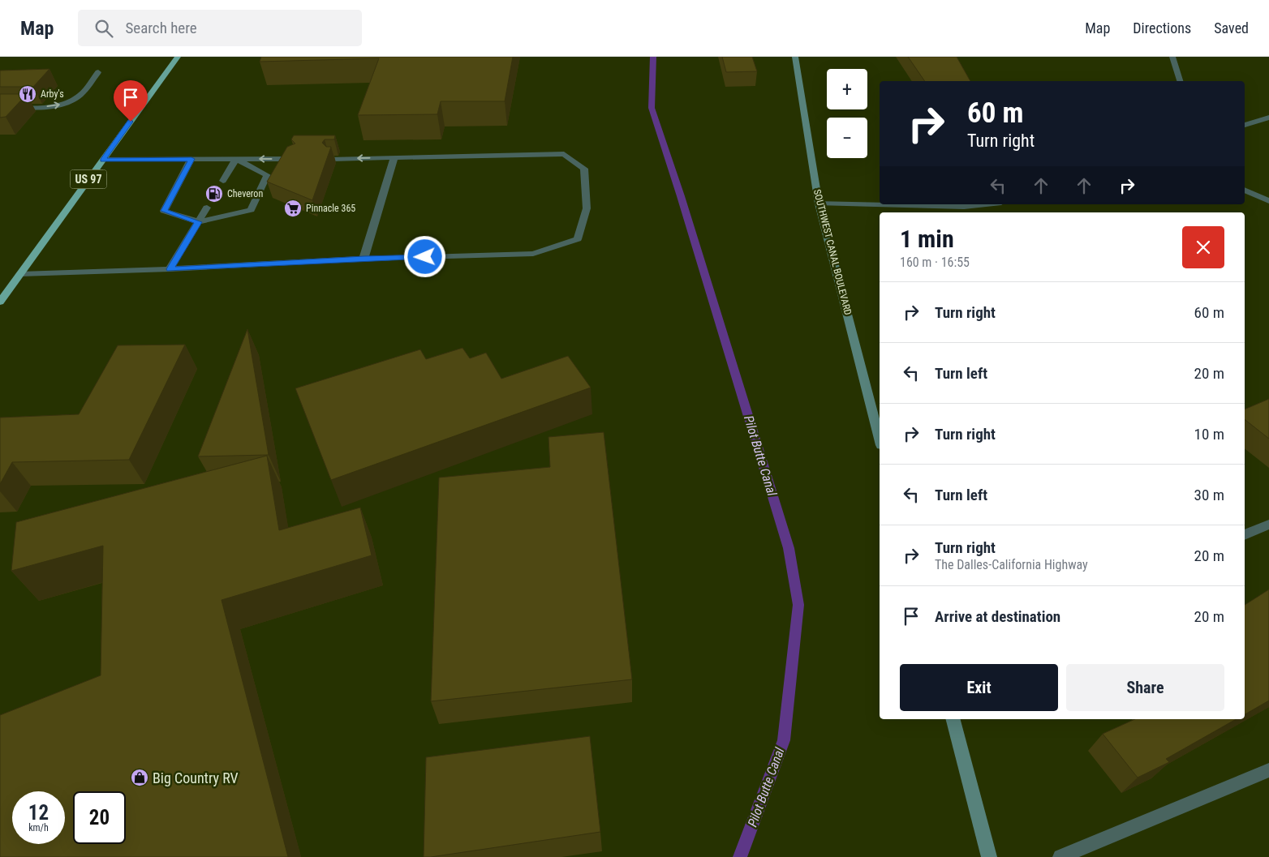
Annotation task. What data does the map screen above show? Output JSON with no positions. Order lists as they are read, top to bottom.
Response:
{
  "streets": {
    "highway": ["US 97"],
    "main road": ["SOUTHWEST CANAL BOULEVARD"]
  },
  "water": ["Pilot Butte Canal"],
  "places": {
    "restaurant": ["Arby's"],
    "fuel station": ["Cheveron"],
    "supermarket": ["Pinnacle 365"],
    "shop": ["Big Country RV"]
  },
  "page": {
    "header": "Map",
    "search": "Search here",
    "nav": ["Map", "Directions", "Saved"],
    "map_buttons": ["+", "−"],
    "turn": ["60 m", "Turn right"],
    "heading": ["1 min", "160 m · 16:55"],
    "list": [
      {
        "name": "Turn right",
        "value": "60 m"
      },
      {
        "name": "Turn left",
        "value": "20 m"
      },
      {
        "name": "Turn right",
        "value": "10 m"
      },
      {
        "name": "Turn left",
        "value": "30 m"
      },
      {
        "name": "Turn right",
        "note": "The Dalles-California Highway",
        "value": "20 m"
      },
      {
        "name": "Arrive at destination",
        "value": "20 m"
      }
    ],
    "buttons": ["Exit", "Share"],
    "speed": "12 km/h",
    "limit": "20"
  }
}
